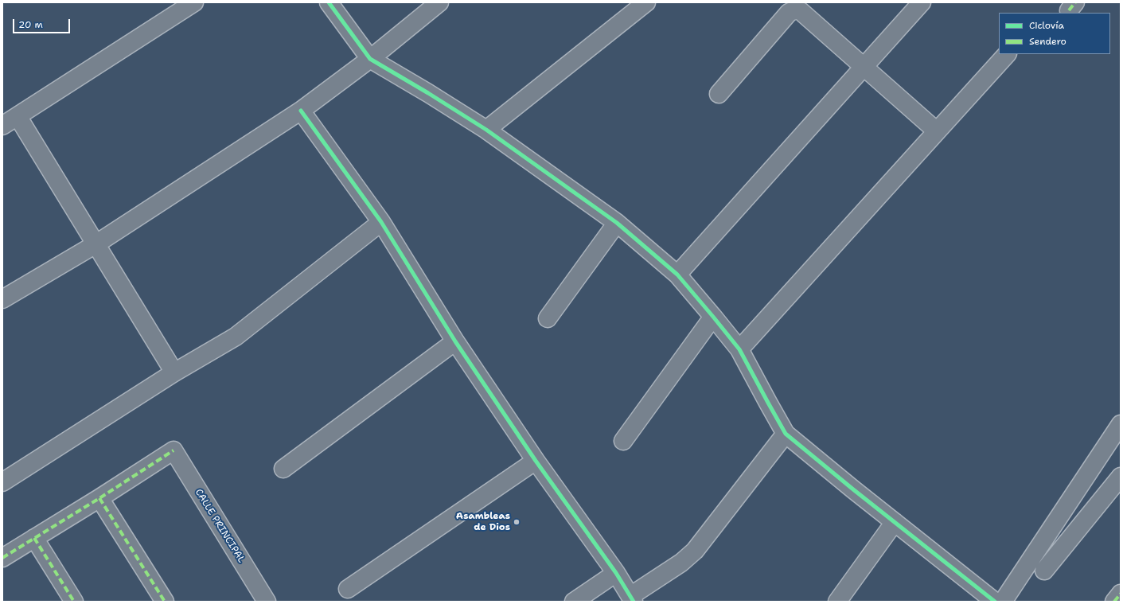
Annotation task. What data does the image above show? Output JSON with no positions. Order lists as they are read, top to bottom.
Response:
{
  "streets": {
    "street": ["CALLE PRINCIPAL"]
  },
  "places": ["Asambleas de Dios"],
  "legend": ["Ciclovía", "Sendero"],
  "scale_bar": "20 m"
}
